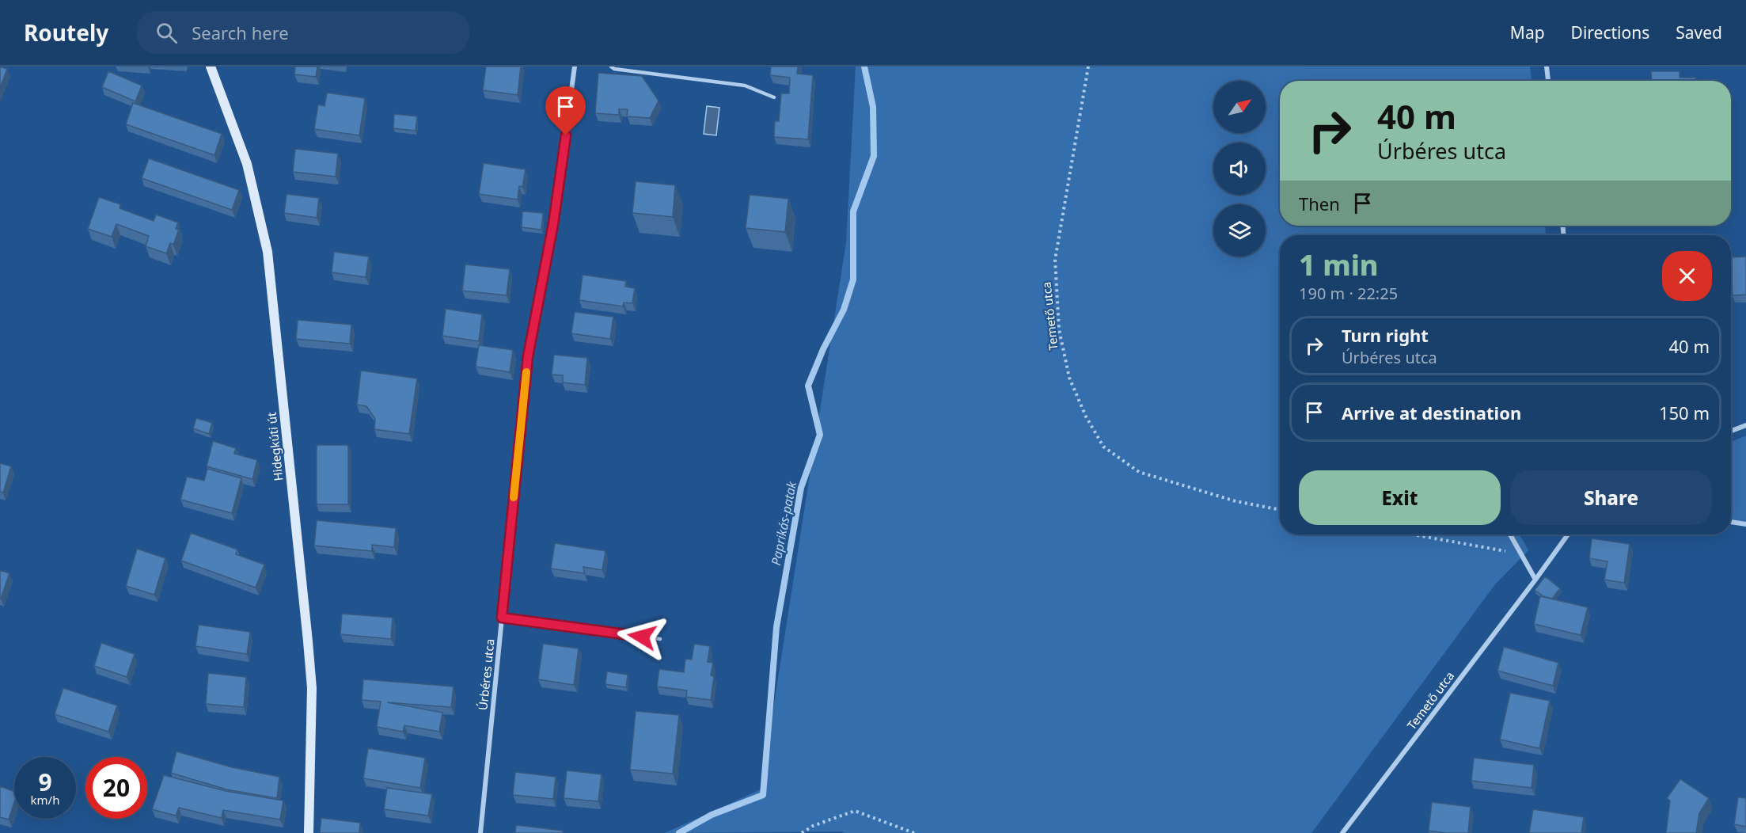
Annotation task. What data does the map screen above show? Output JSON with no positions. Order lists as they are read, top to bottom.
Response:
{
  "streets": {
    "main road": ["Hidegkúti út"],
    "street": ["Temető utca", "Úrbéres utca"]
  },
  "water": ["Paprikás-patak"],
  "north": "top right",
  "page": {
    "header": "Routely",
    "search": "Search here",
    "nav": ["Map", "Directions", "Saved"],
    "turn": ["40 m", "Úrbéres utca"],
    "then": "Then",
    "heading": ["1 min", "190 m · 22:25"],
    "list": [
      {
        "name": "Turn right",
        "note": "Úrbéres utca",
        "value": "40 m"
      },
      {
        "name": "Arrive at destination",
        "value": "150 m"
      }
    ],
    "buttons": ["Exit", "Share"],
    "speed": "9 km/h",
    "limit": "20"
  }
}
